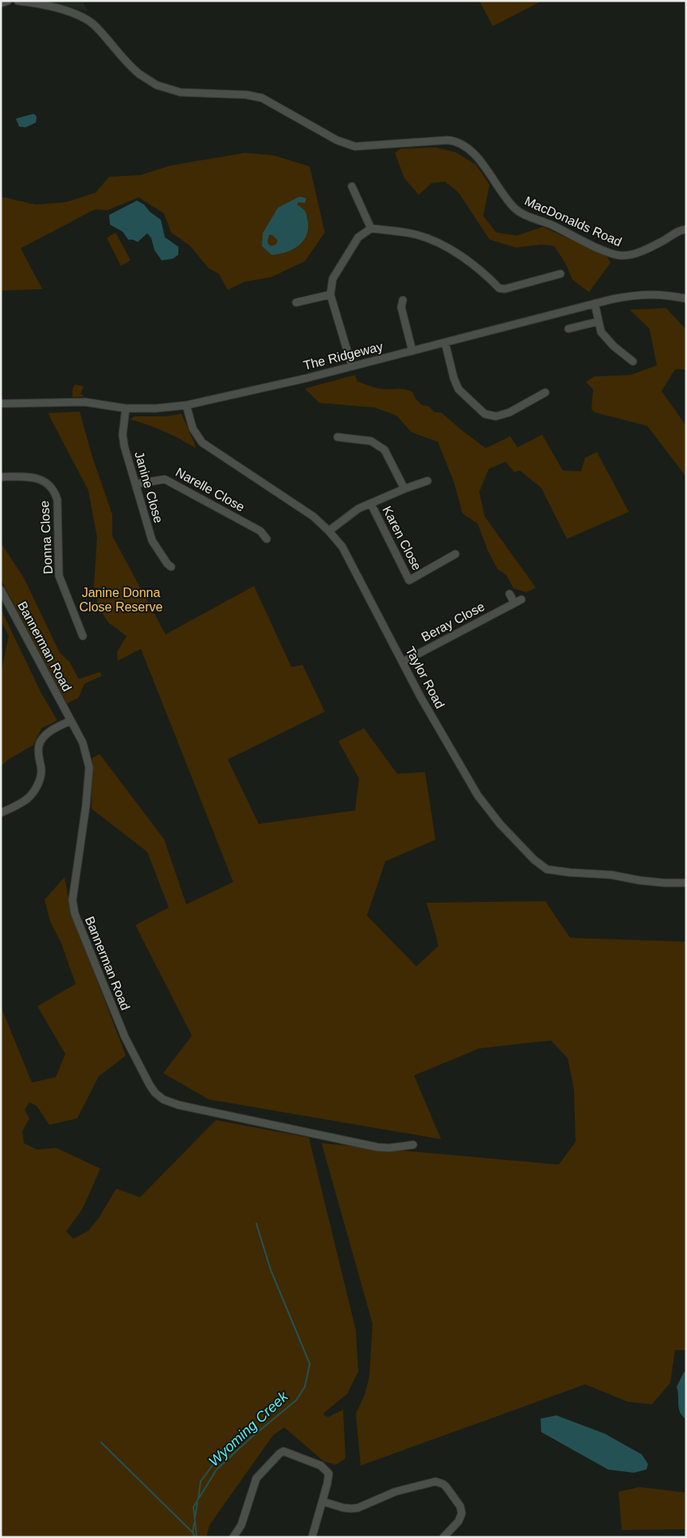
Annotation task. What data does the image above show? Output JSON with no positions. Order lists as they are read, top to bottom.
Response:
{
  "streets": {
    "street": [
      "MacDonalds Road",
      "The Ridgeway",
      "Janine Close",
      "Narelle Close",
      "Donna Close",
      "Karen Close",
      "Beray Close",
      "Bannerman Road",
      "Taylor Road"
    ]
  },
  "crossings": [
    ["The Ridgeway", "Janine Close"],
    ["The Ridgeway", "Taylor Road"],
    ["Janine Close", "Narelle Close"],
    ["Beray Close", "Taylor Road"]
  ],
  "water": ["Wyoming Creek"],
  "parks": ["Janine Donna Close Reserve"]
}
